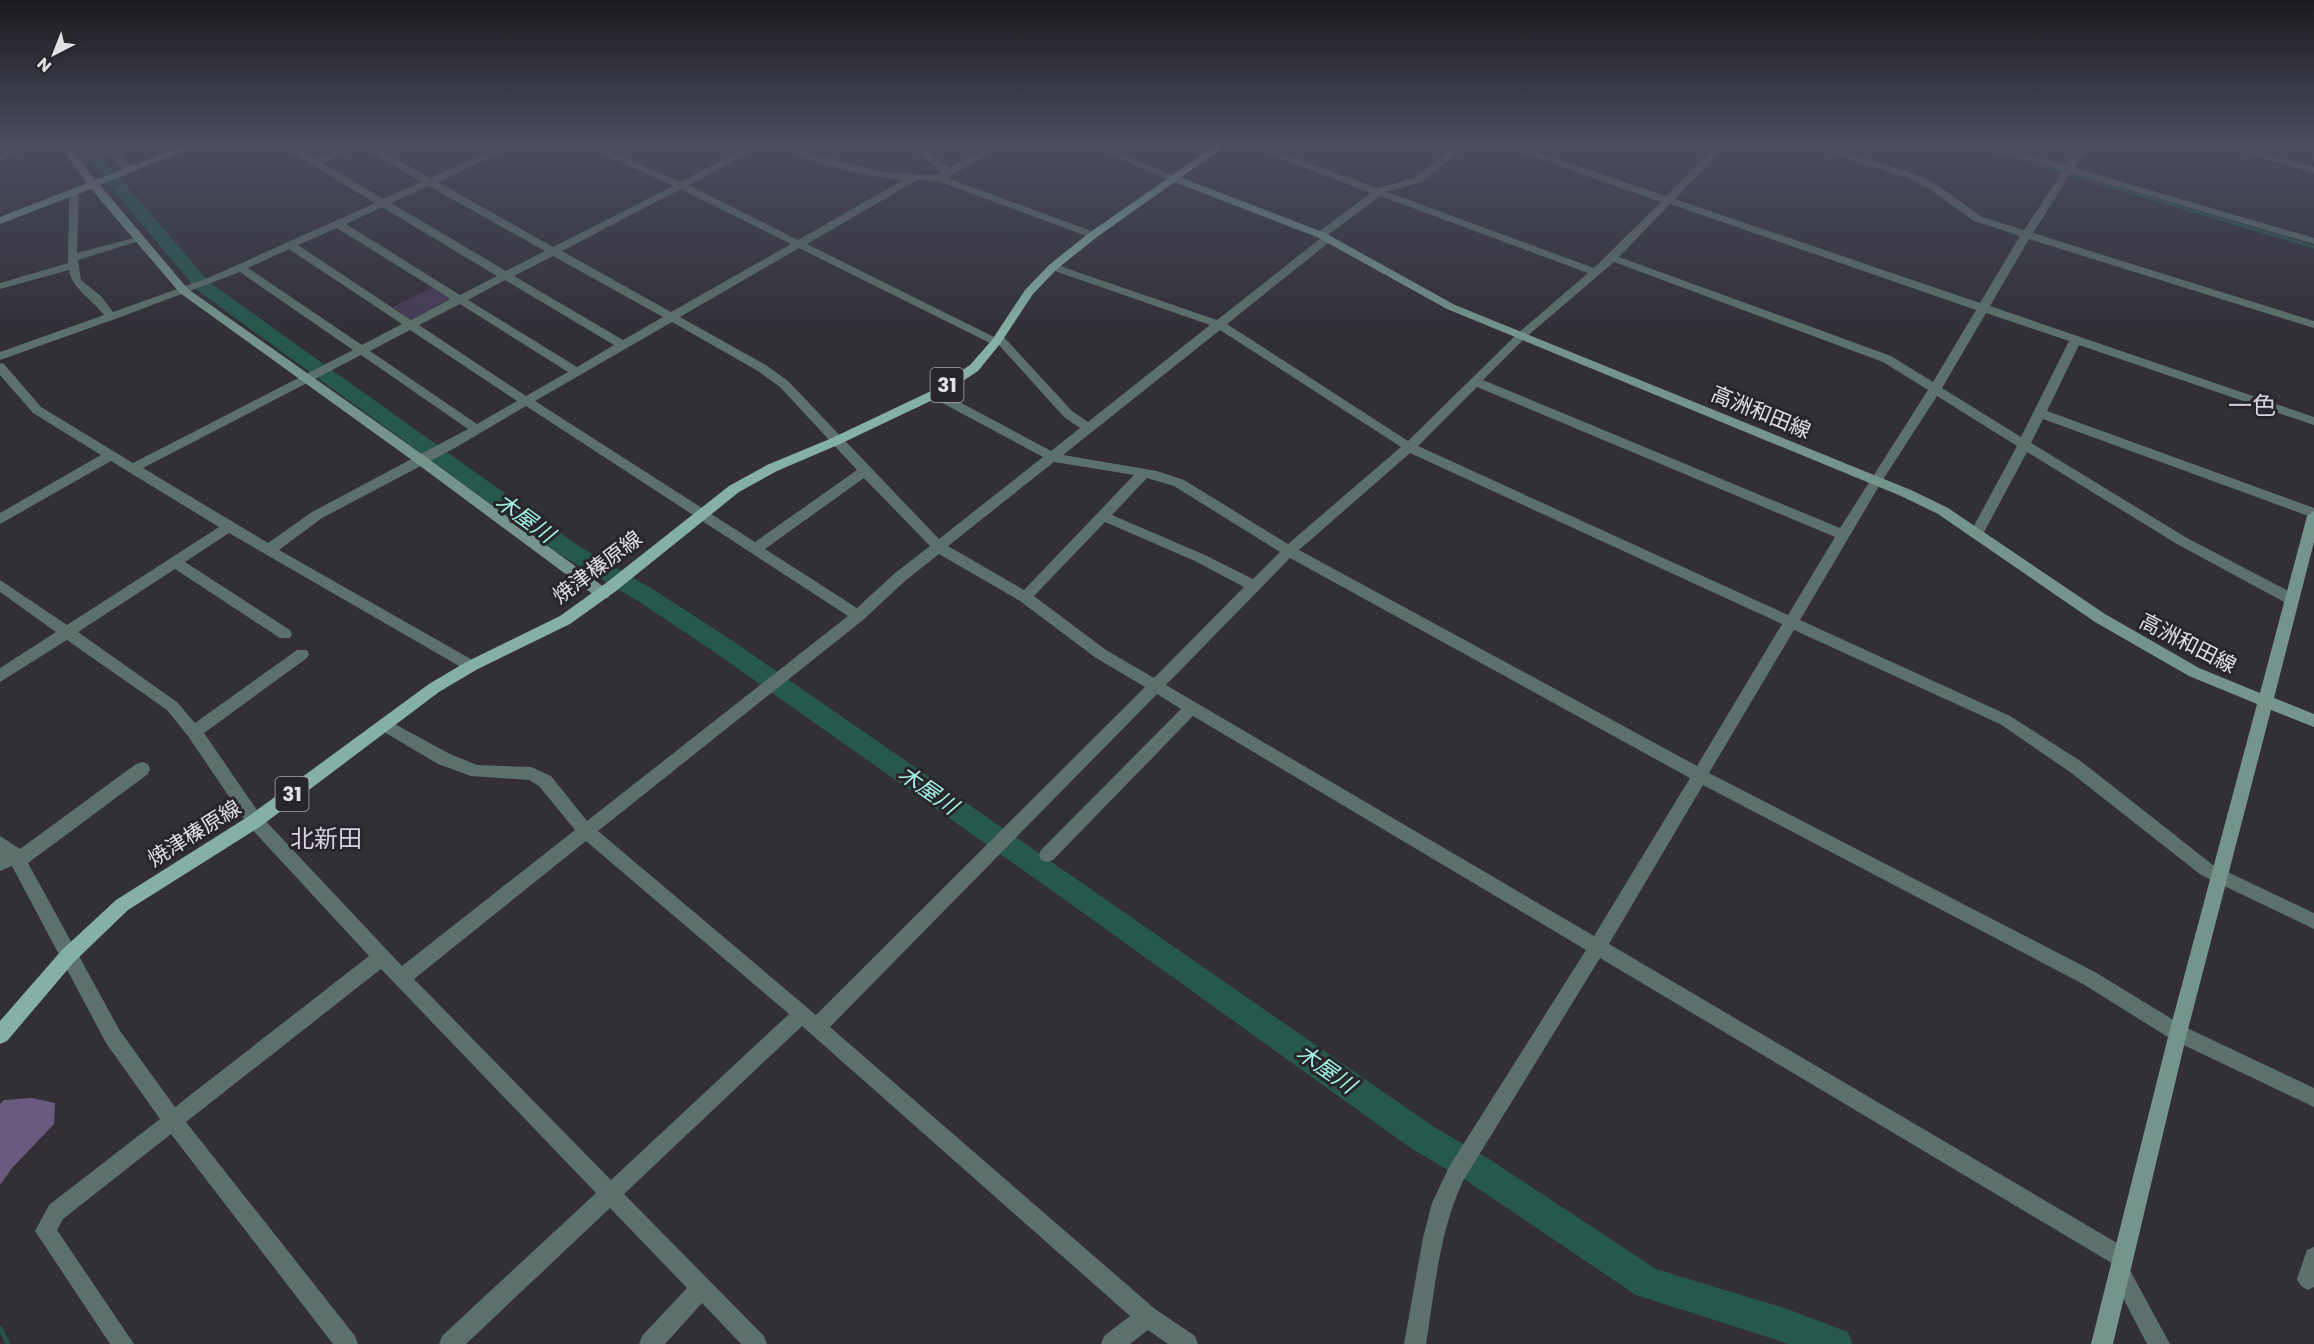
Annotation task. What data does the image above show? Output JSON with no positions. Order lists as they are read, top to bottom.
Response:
{
  "streets": {
    "main road": ["31", "焼津榛原線"],
    "street": ["高洲和田線"]
  },
  "districts": ["一色", "北新田"],
  "water": ["木屋川"],
  "north": "bottom left"
}
